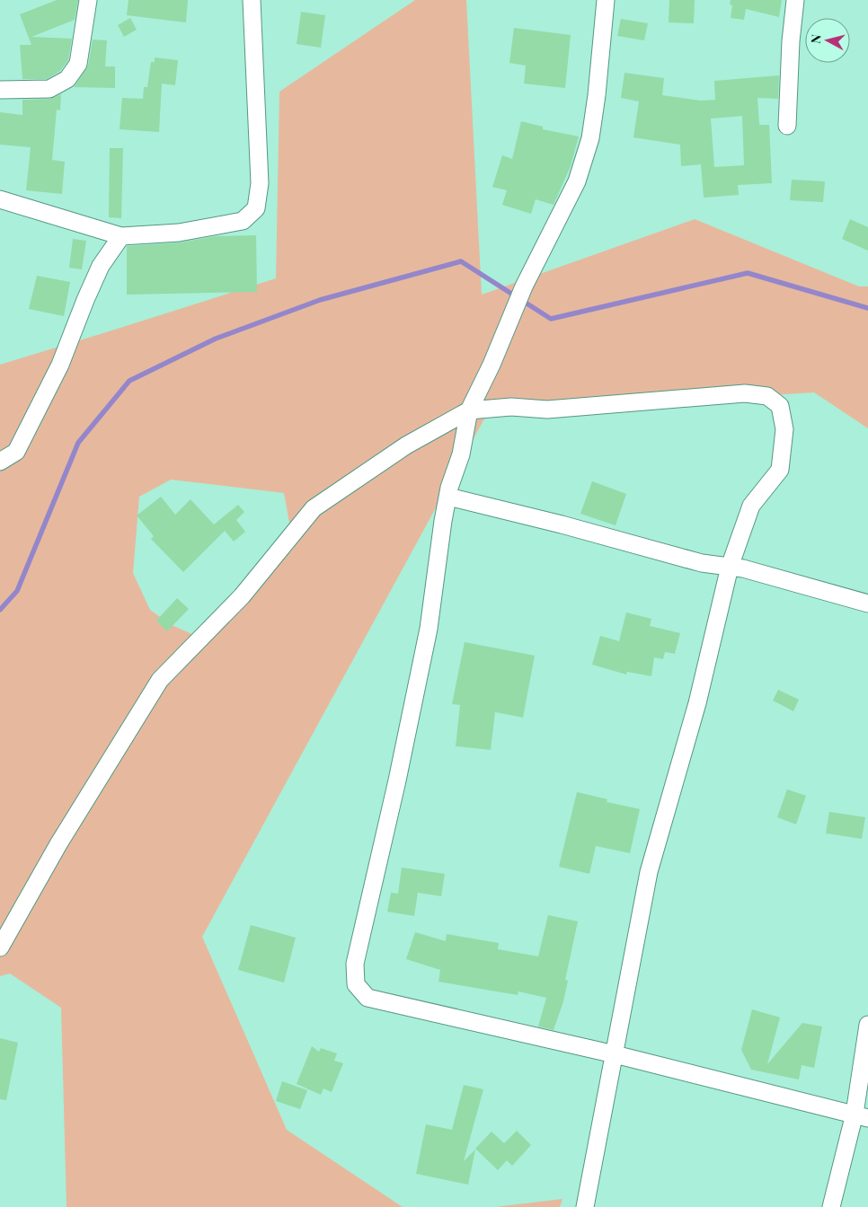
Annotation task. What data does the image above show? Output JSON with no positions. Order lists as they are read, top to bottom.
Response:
{
  "north": "left"
}
